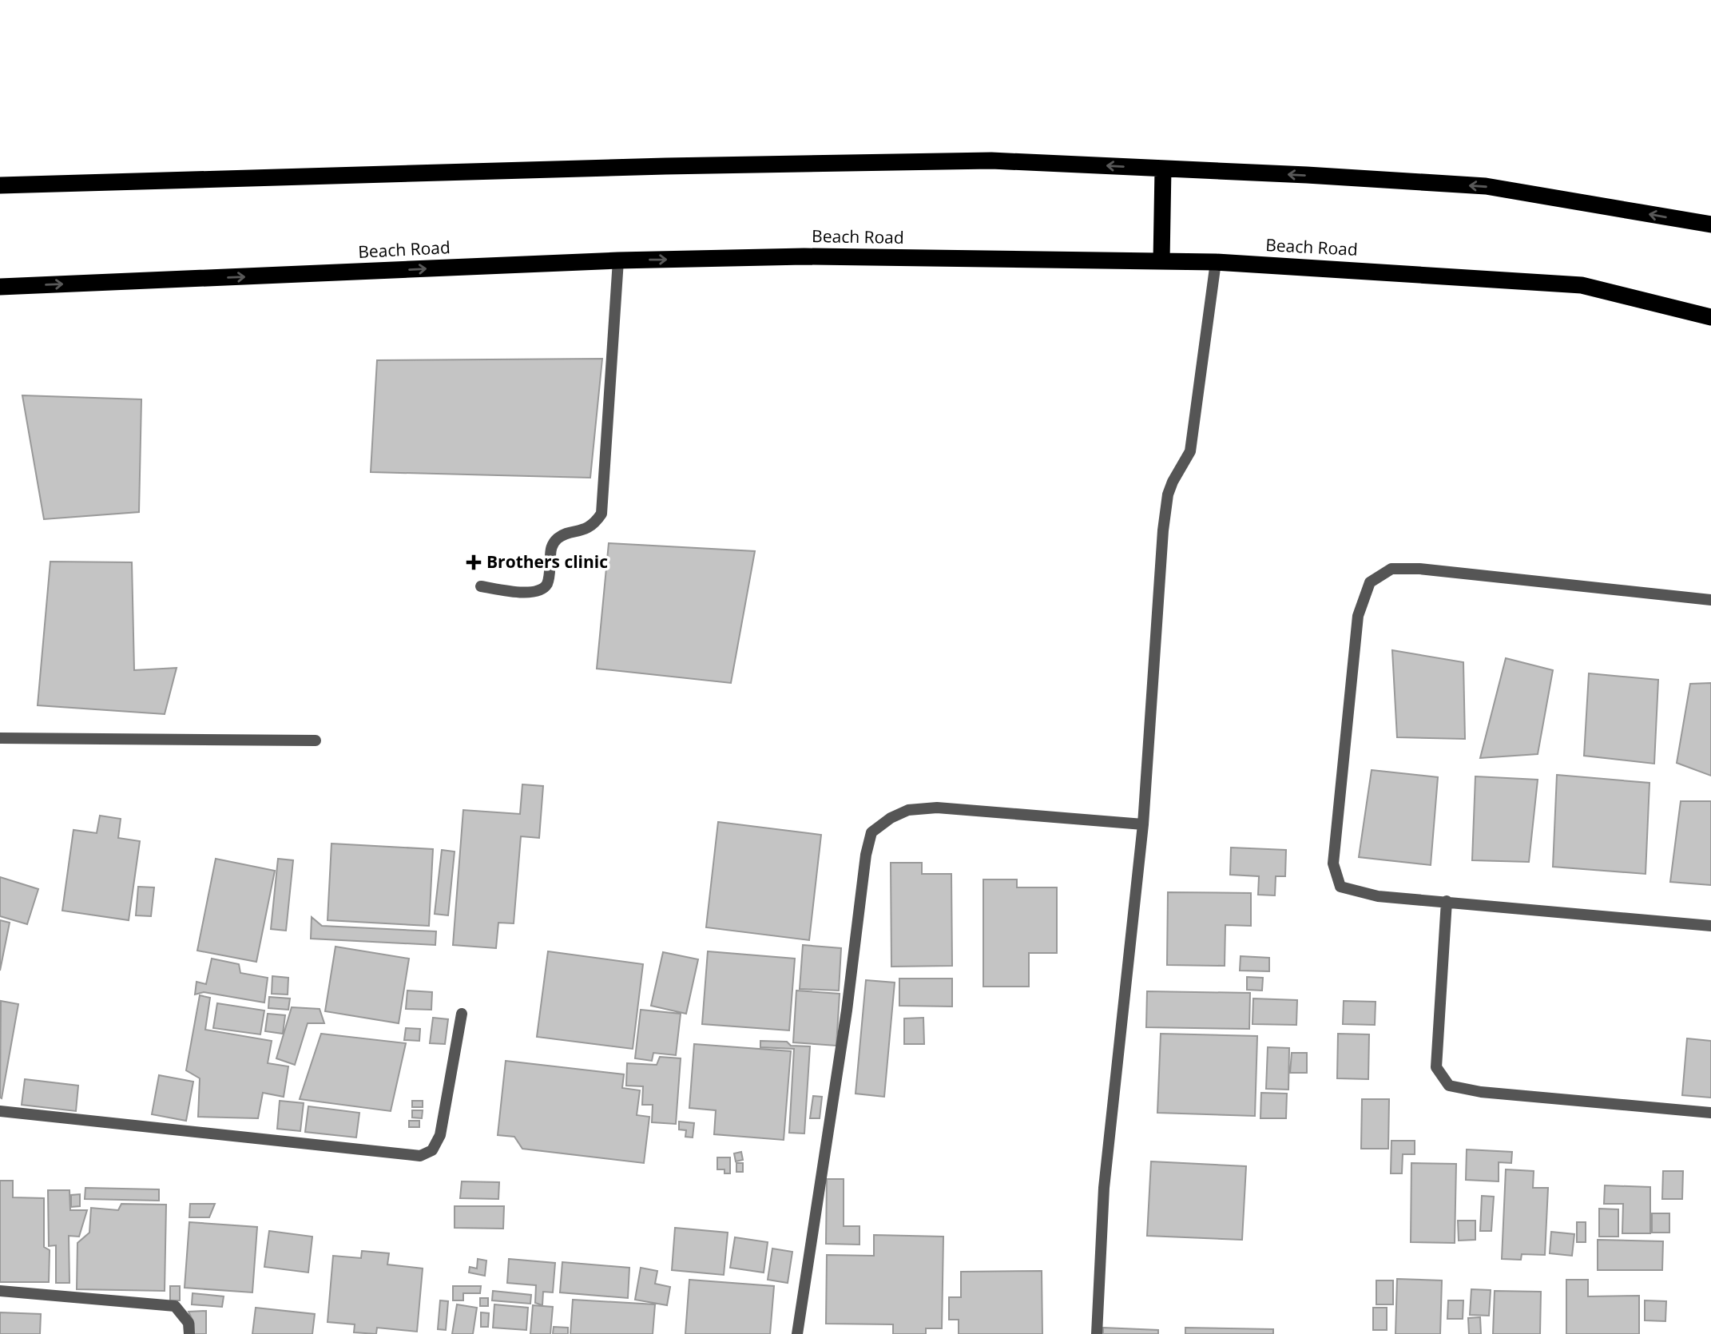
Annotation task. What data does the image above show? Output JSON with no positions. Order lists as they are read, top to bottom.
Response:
{
  "streets": {
    "highway": ["Beach Road"]
  },
  "places": {
    "health": ["Brothers clinic"]
  }
}
